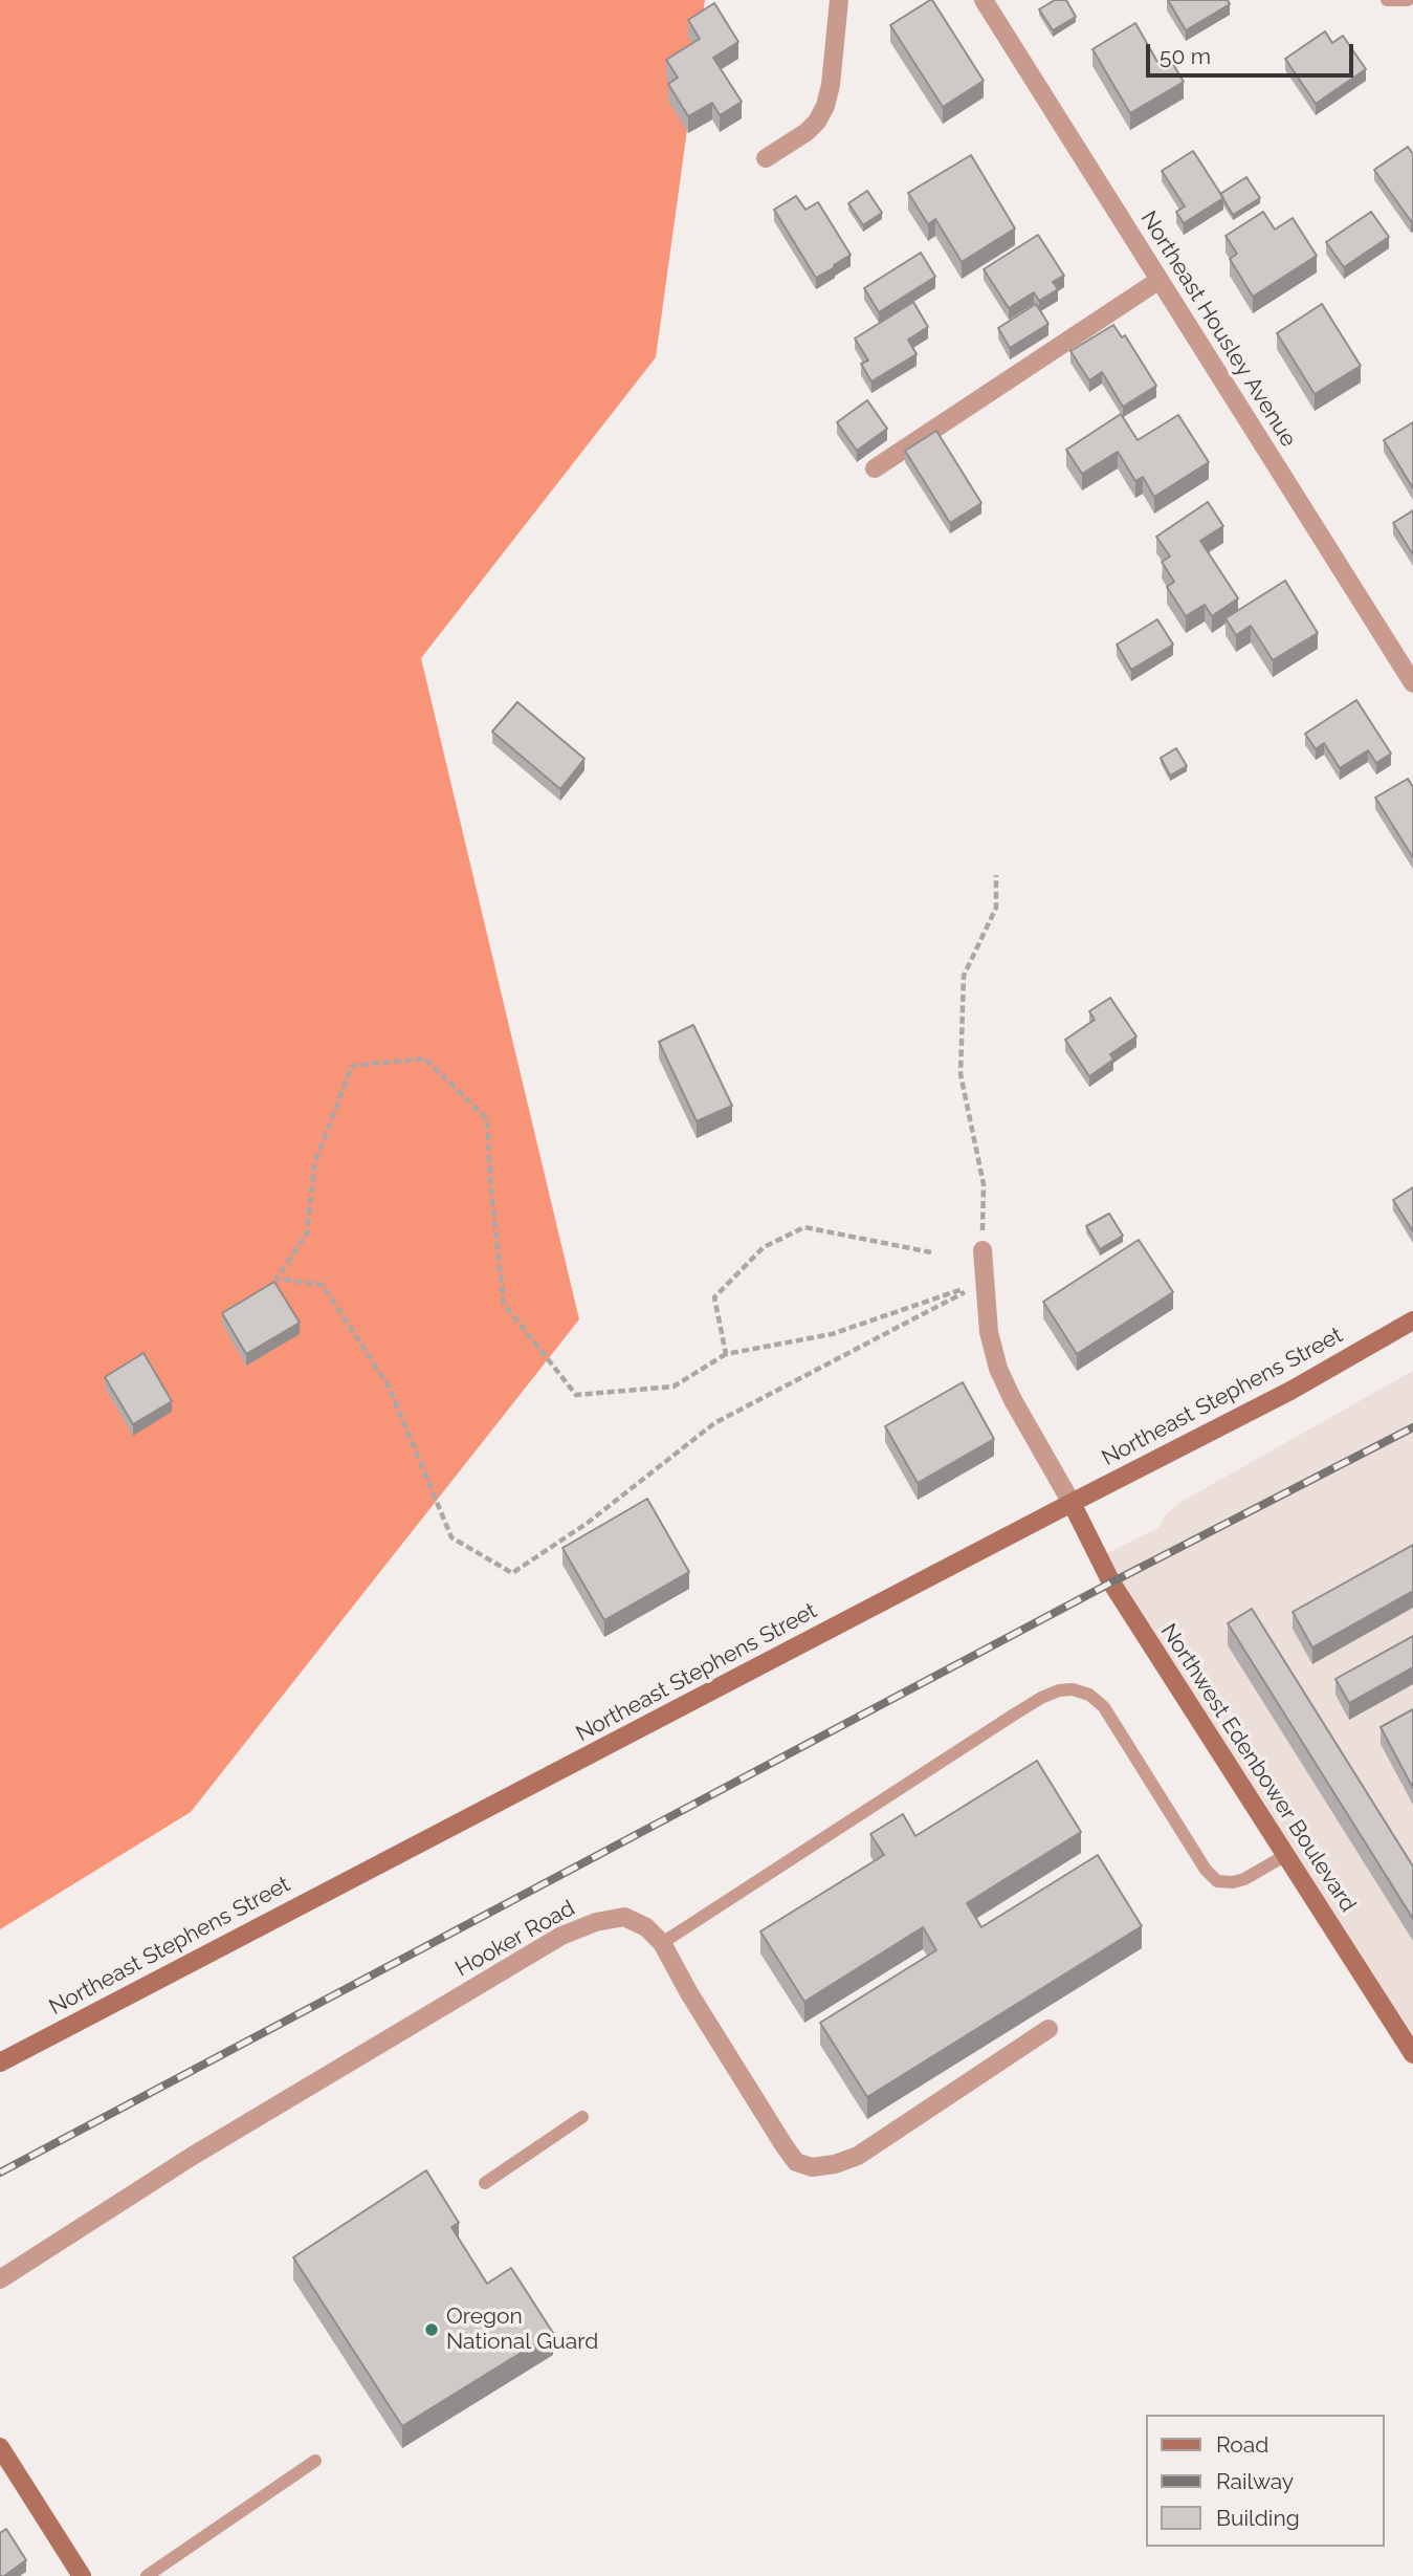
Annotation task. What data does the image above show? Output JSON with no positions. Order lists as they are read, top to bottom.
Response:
{
  "streets": {
    "main road": ["Northeast Stephens Street", "Northwest Edenbower Boulevard"],
    "street": ["Northeast Housley Avenue", "Hooker Road"]
  },
  "crossings": [
    ["Northeast Stephens Street", "Northwest Edenbower Boulevard"]
  ],
  "places": ["Oregon National Guard"],
  "legend": ["Road", "Railway", "Building"],
  "scale_bar": "50 m"
}
